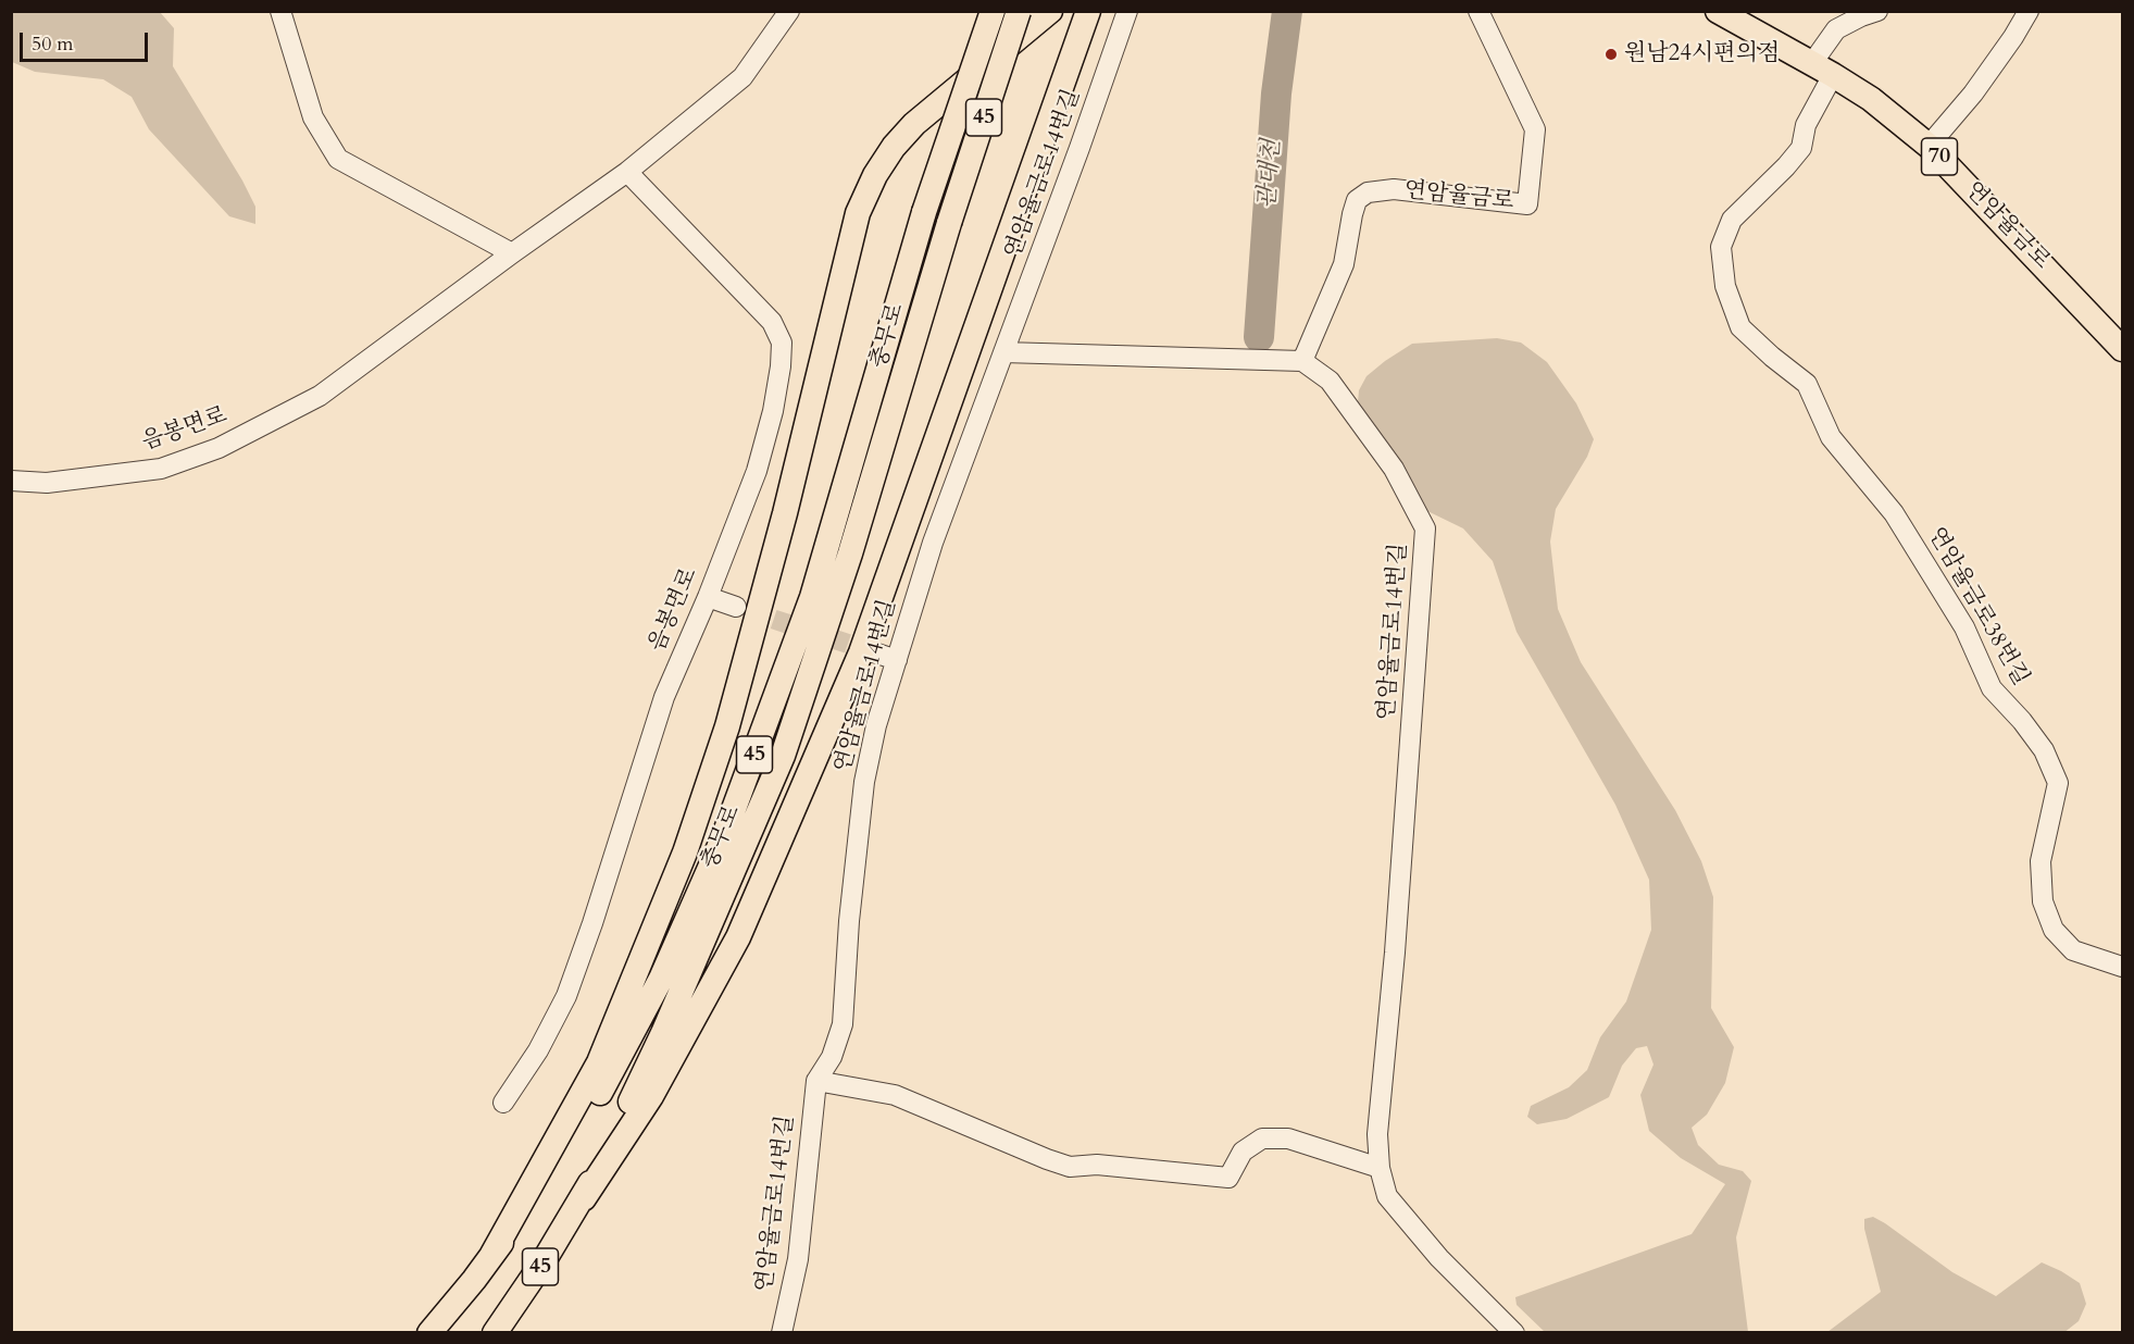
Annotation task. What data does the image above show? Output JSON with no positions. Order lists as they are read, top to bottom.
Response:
{
  "streets": {
    "main road": [
      "45",
      "70",
      "연암율금로",
      "충무로"
    ],
    "street": ["연암율금로14번길", "음봉면로", "연암율금로38번길"]
  },
  "crossings": [
    ["연암율금로14번길", "연암율금로"],
    ["연암율금로", "연암율금로38번길"]
  ],
  "water": ["관대천"],
  "places": ["원남24시편의점"],
  "scale_bar": "50 m"
}
